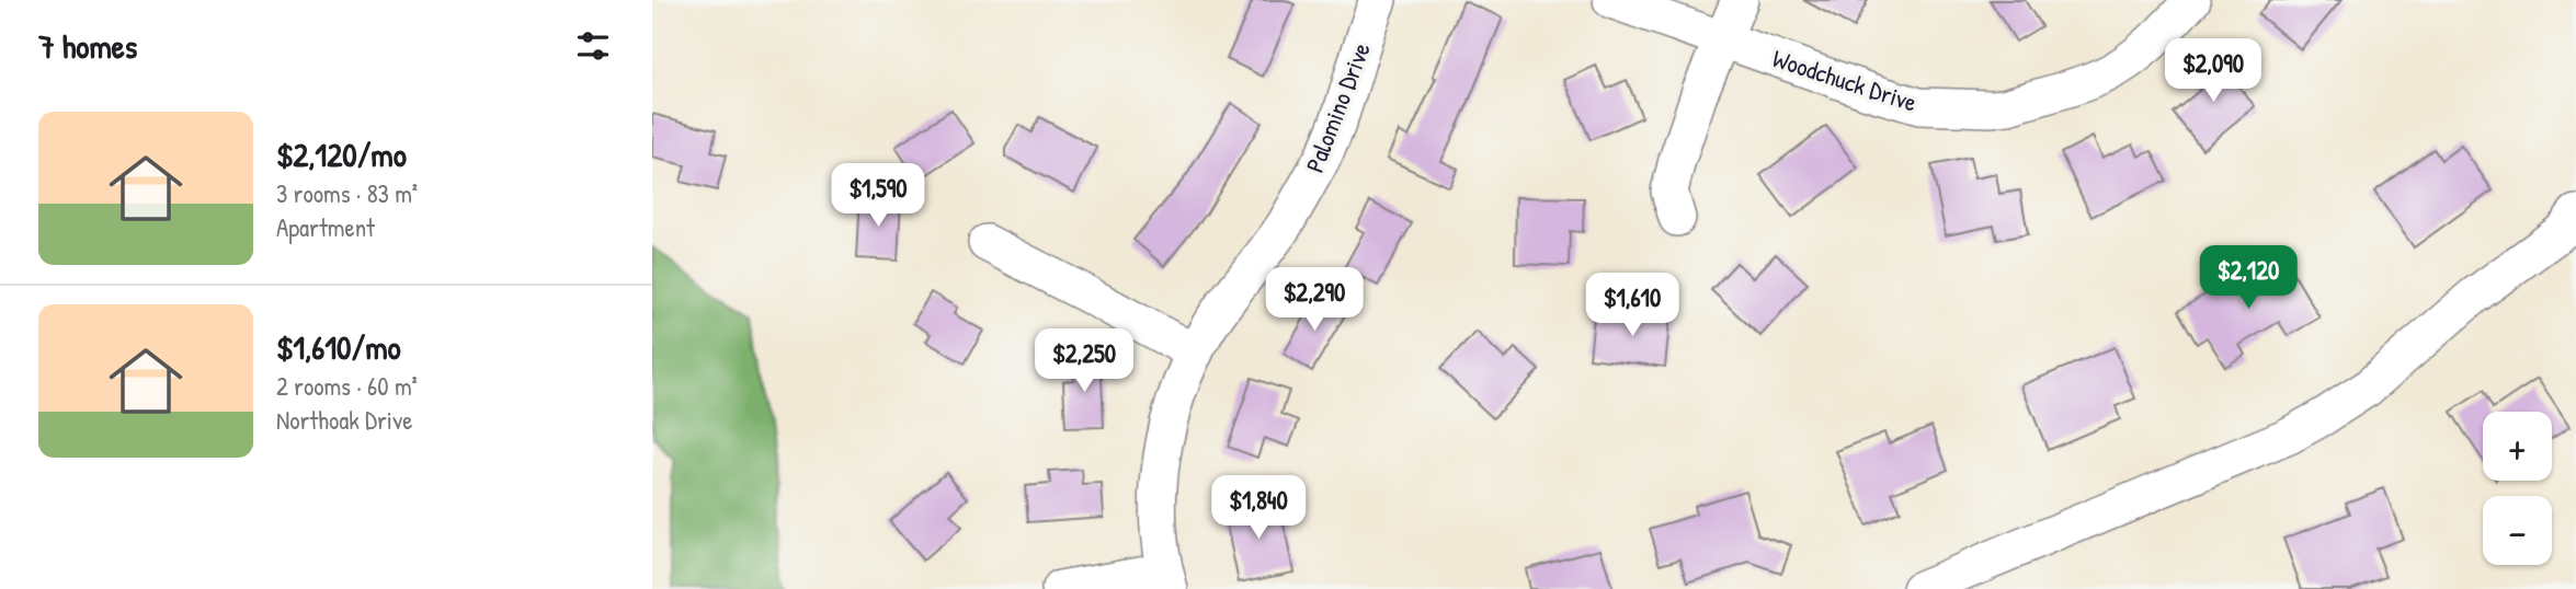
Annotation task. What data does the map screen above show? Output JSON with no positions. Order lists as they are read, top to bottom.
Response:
{
  "streets": {
    "street": ["Woodchuck Drive", "Palomino Drive"]
  },
  "page": {
    "heading": "7 homes",
    "price": [
      "$2,090",
      "$1,590",
      "$2,120",
      "$2,290",
      "$1,610",
      "$2,250",
      "$1,840"
    ],
    "list": [
      {
        "name": "$2,120/mo",
        "note": "3 rooms · 83 m² · Apartment"
      },
      {
        "name": "$1,610/mo",
        "note": "2 rooms · 60 m² · Northoak Drive"
      }
    ],
    "map_buttons": ["+", "−"]
  }
}
